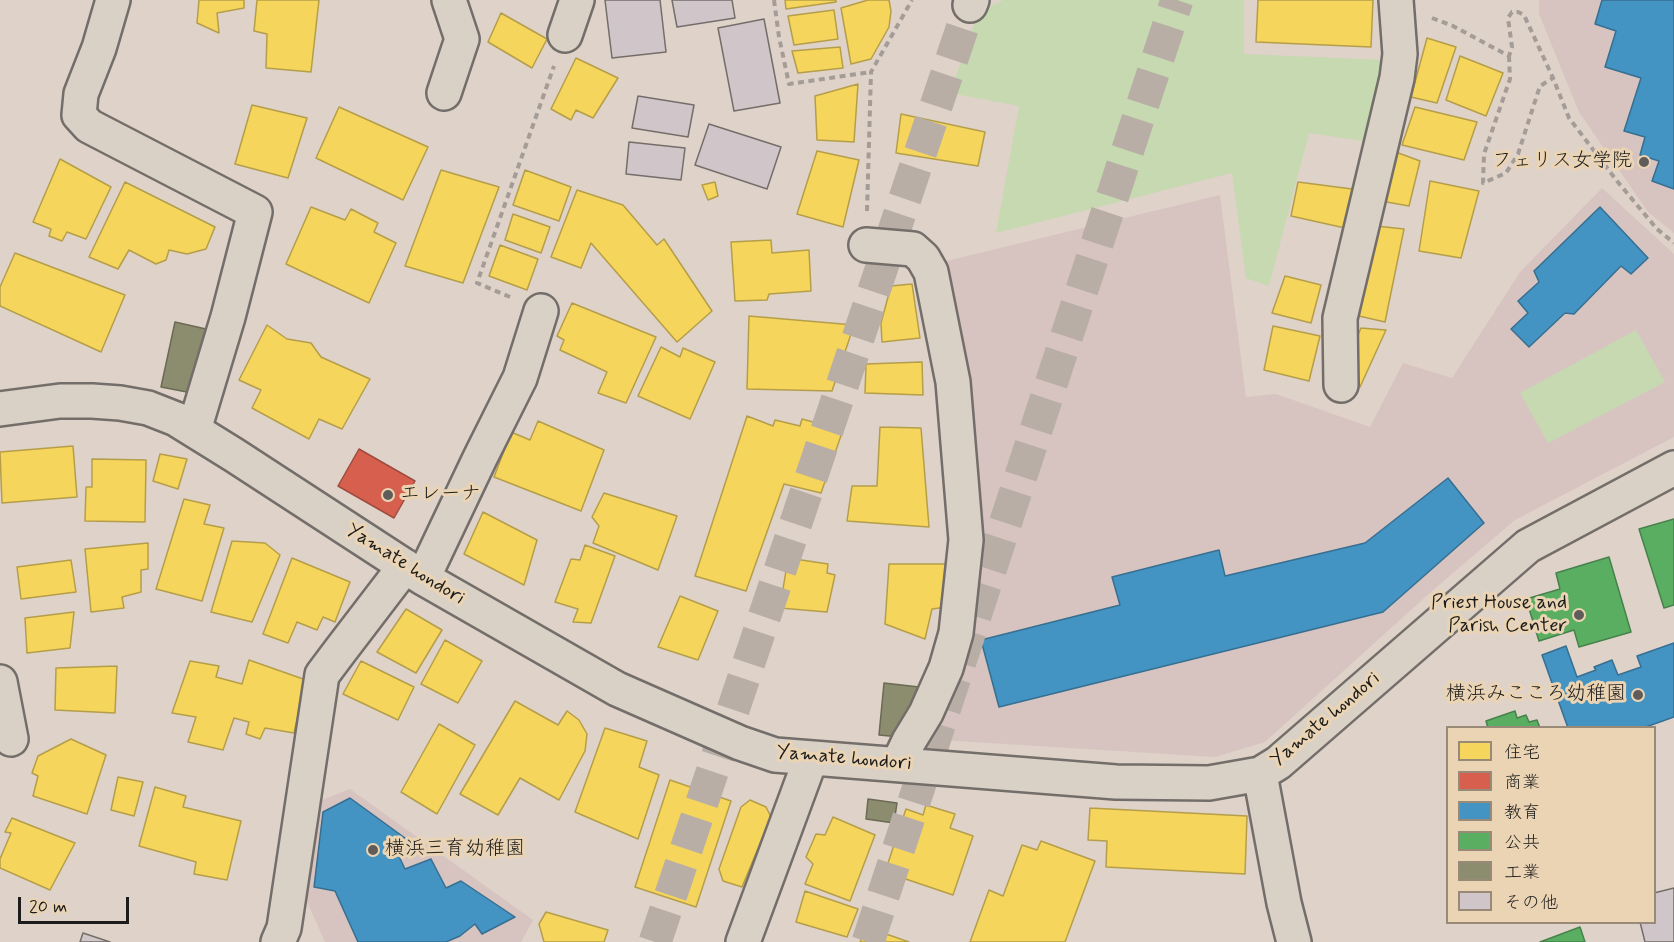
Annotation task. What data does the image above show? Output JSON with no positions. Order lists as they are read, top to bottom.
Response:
{
  "streets": {
    "street": ["Yamate hondori"]
  },
  "places": [
    "フェリス女学院",
    "エレーナ",
    "Priest House and Parish Center",
    "横浜みこころ幼稚園",
    "横浜三育幼稚園"
  ],
  "legend": [
    "住宅",
    "商業",
    "教育",
    "公共",
    "工業",
    "その他"
  ],
  "scale_bar": "20 m"
}
